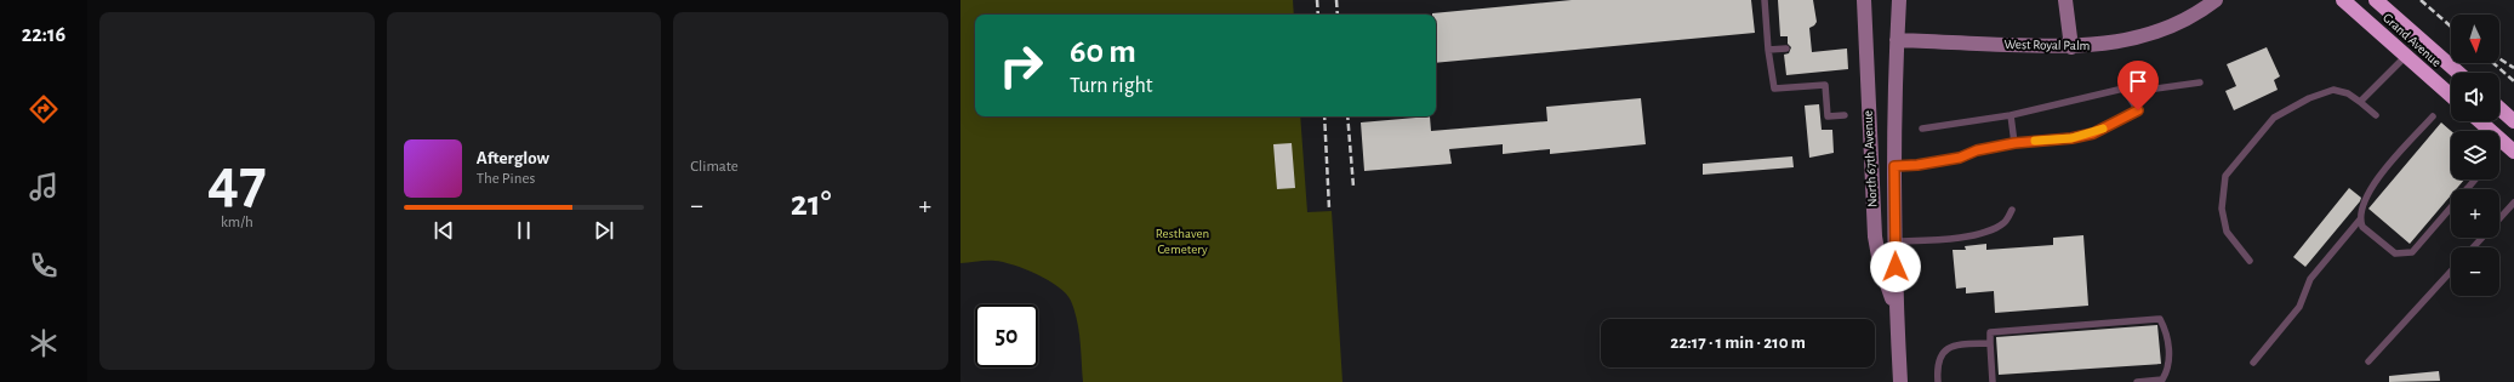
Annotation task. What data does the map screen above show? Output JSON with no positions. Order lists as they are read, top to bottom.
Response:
{
  "streets": {
    "highway": ["Grand Avenue"],
    "main road": ["West Royal Palm", "North 67th Avenue"]
  },
  "crossings": [
    ["West Royal Palm", "North 67th Avenue"]
  ],
  "parks": ["Resthaven Cemetery"],
  "north": "bottom",
  "page": {
    "tabs": "22:16",
    "tile": [
      ["47", "km/h"],
      "Climate"
    ],
    "map_buttons": ["+", "−"],
    "turn": ["60 m", "Turn right"],
    "song": ["Afterglow", "The Pines"],
    "heat": ["−", "21°", "+"],
    "limit": "50",
    "trip": "22:17 · 1 min · 210 m"
  }
}
